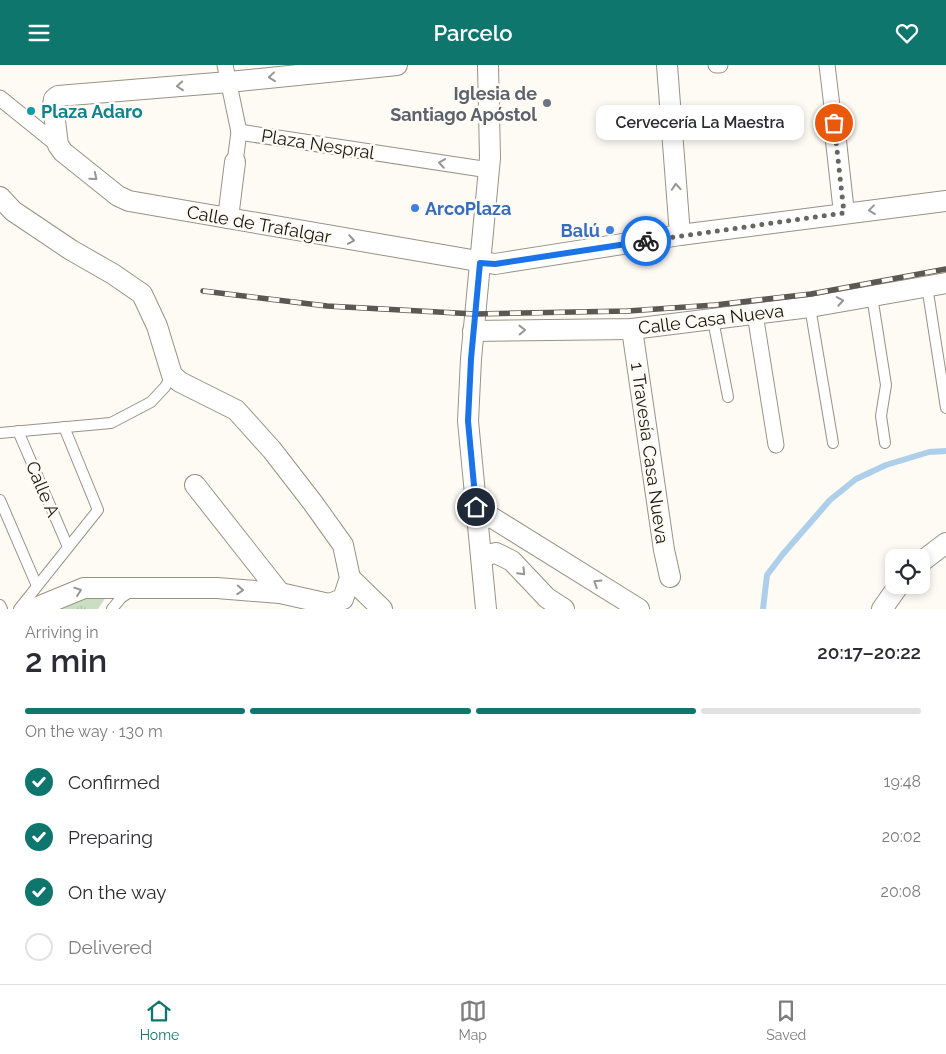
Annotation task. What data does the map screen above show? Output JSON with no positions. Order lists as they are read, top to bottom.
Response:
{
  "streets": {
    "street": [
      "Plaza Nespral",
      "Calle de Trafalgar",
      "Calle Casa Nueva",
      "1 Travesía Casa Nueva"
    ],
    "lane": ["Calle A"]
  },
  "crossings": [
    ["Calle Casa Nueva", "1 Travesía Casa Nueva"]
  ],
  "one_way": ["Calle Casa Nueva"],
  "places": [
    "Iglesia de Santiago Apóstol",
    "Plaza Adaro",
    "Cervecería La Maestra",
    "ArcoPlaza",
    "Balú"
  ],
  "page": {
    "header": "Parcelo",
    "bubble": "Cervecería La Maestra",
    "heading": ["2 min", "Arriving in", "20:17–20:22"],
    "bar": "On the way · 130 m",
    "list": [
      ["Confirmed", "19:48"],
      ["Preparing", "20:02"],
      ["On the way", "20:08"],
      "Delivered"
    ],
    "tabs": ["Home", "Map", "Saved"]
  }
}
